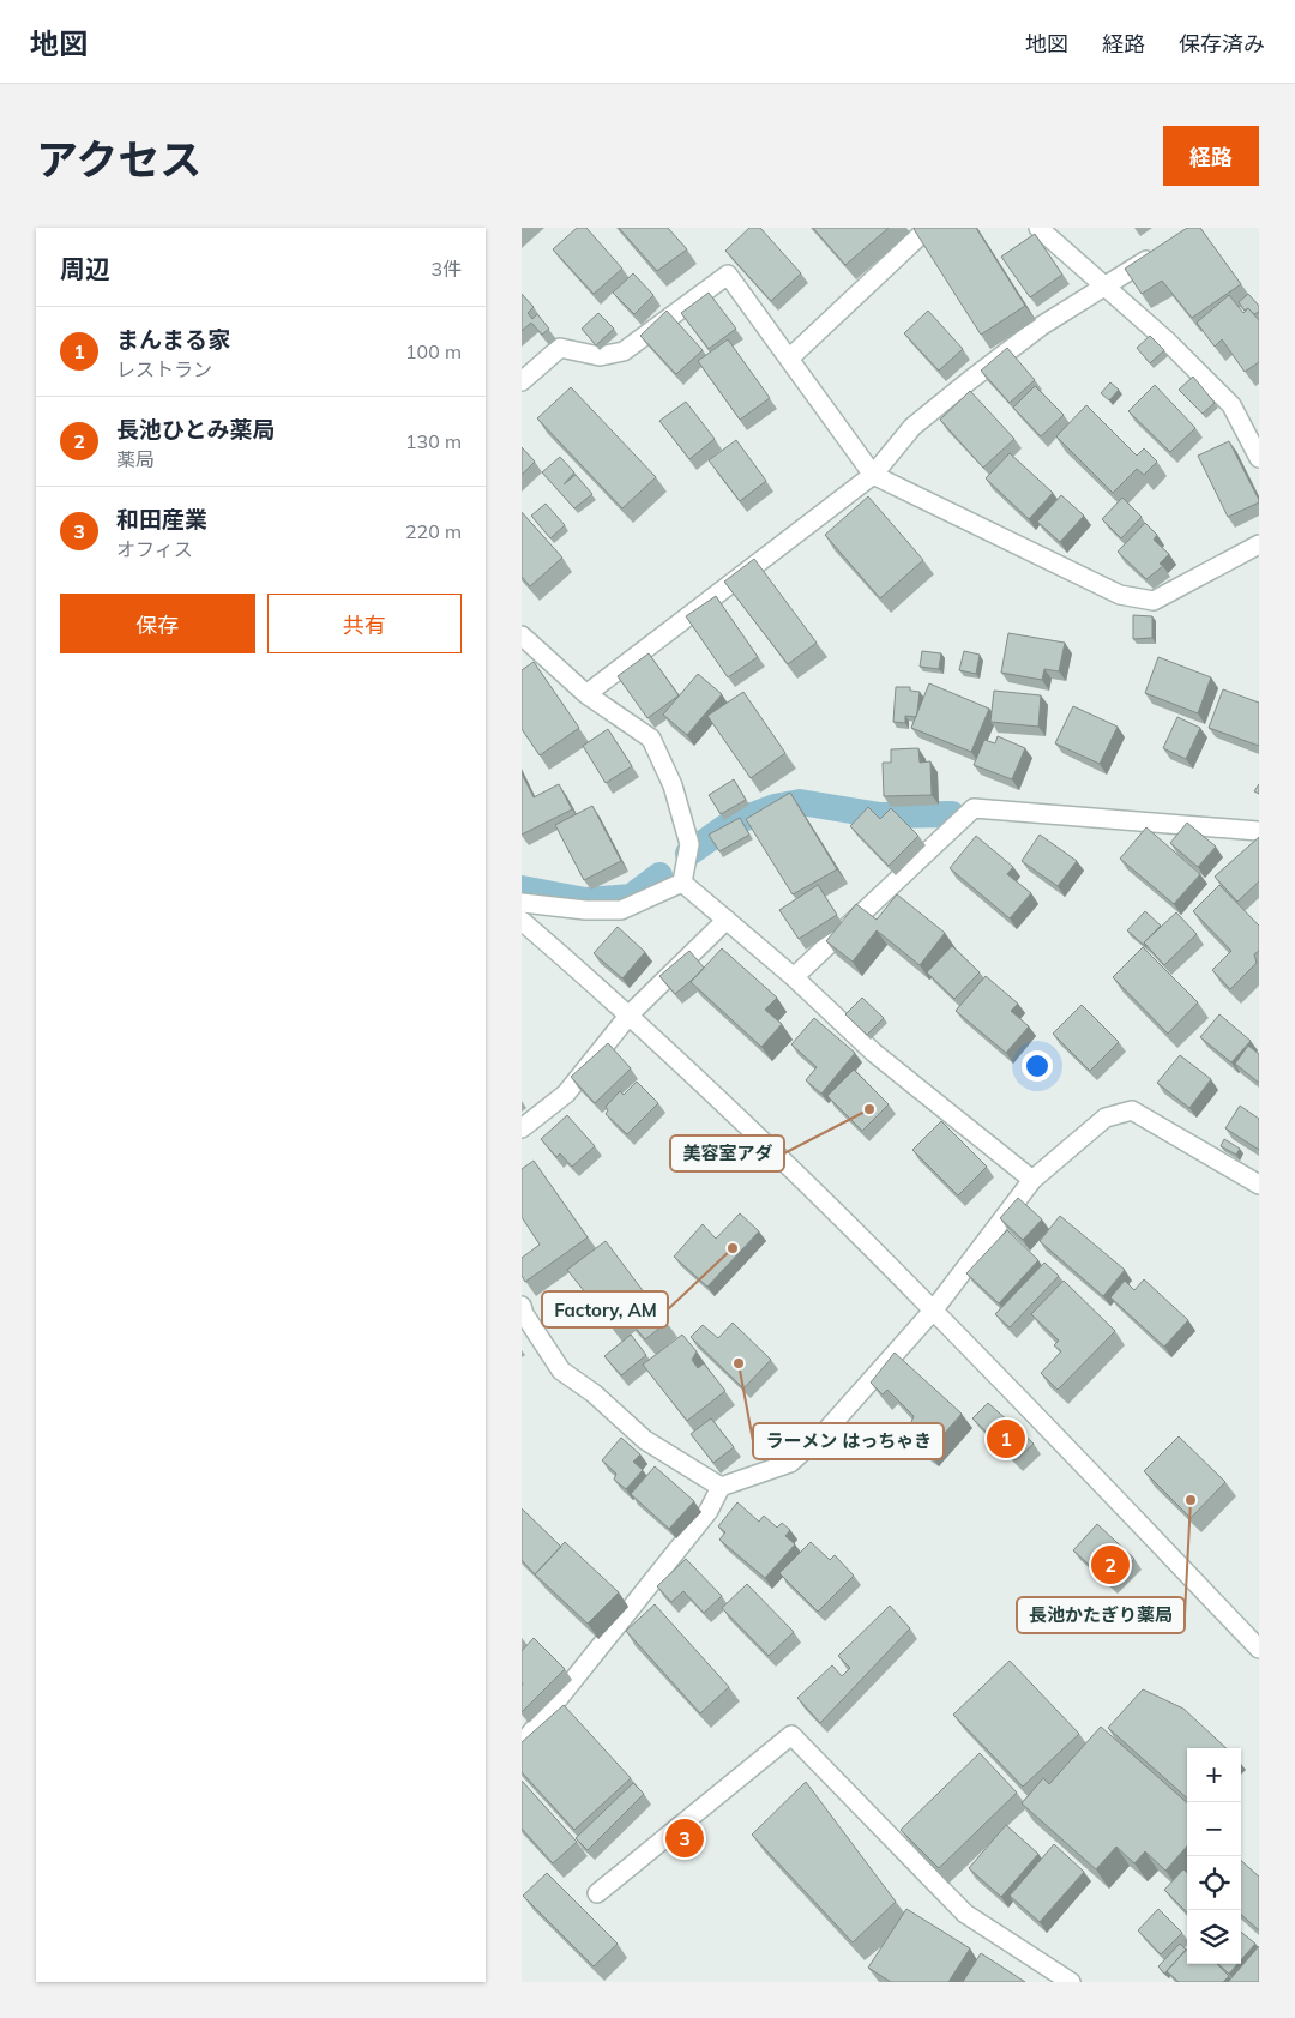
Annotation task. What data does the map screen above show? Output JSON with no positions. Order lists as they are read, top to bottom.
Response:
{
  "places": [
    "美容室アダ",
    "Factory, AM",
    "ラーメン はっちゃき",
    "長池かたぎり薬局"
  ],
  "page": {
    "header": "地図",
    "nav": ["地図", "経路", "保存済み"],
    "title": "アクセス",
    "buttons": [
      "経路",
      ["保存", "共有"]
    ],
    "heading": ["周辺", "3件"],
    "list": [
      {
        "mark": "1",
        "name": "まんまる家",
        "note": "レストラン",
        "value": "100 m"
      },
      {
        "mark": "2",
        "name": "長池ひとみ薬局",
        "note": "薬局",
        "value": "130 m"
      },
      {
        "mark": "3",
        "name": "和田産業",
        "note": "オフィス",
        "value": "220 m"
      }
    ],
    "pins": ["1", "2", "3"],
    "map_buttons": ["+", "−"]
  }
}
